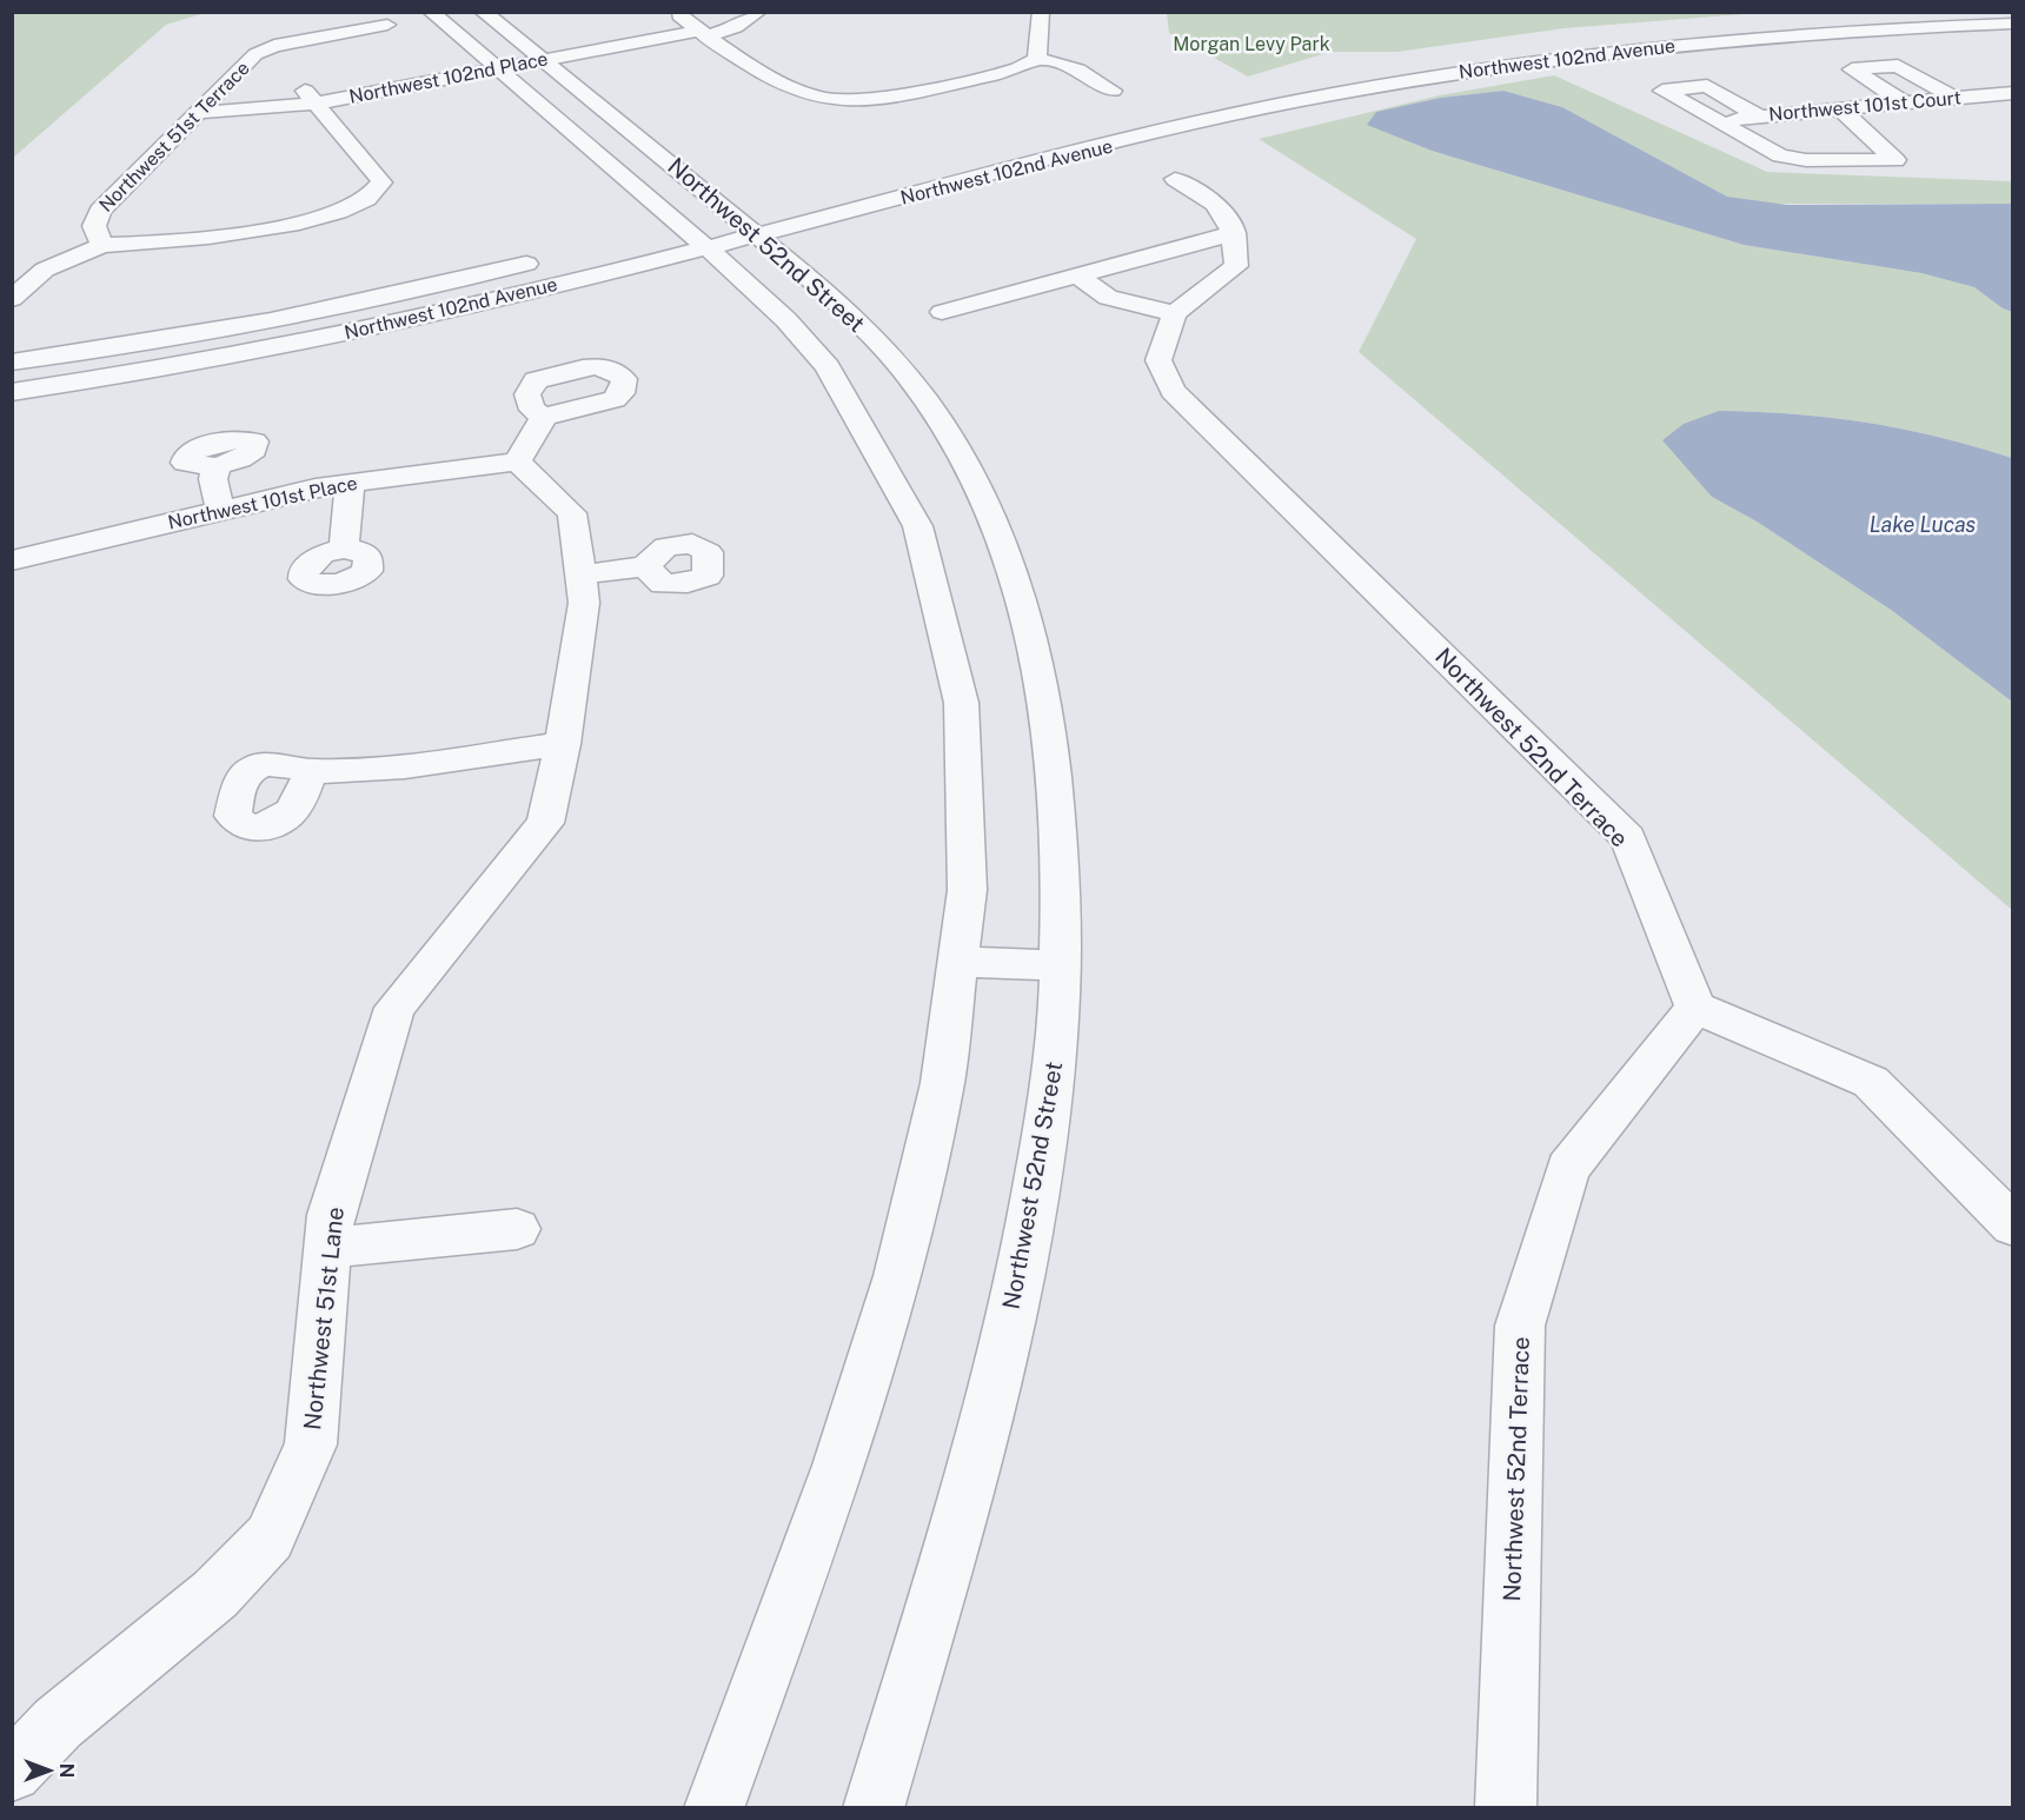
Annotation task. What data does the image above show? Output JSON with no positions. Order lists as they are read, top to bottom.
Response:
{
  "streets": {
    "street": [
      "Northwest 102nd Avenue",
      "Northwest 102nd Place",
      "Northwest 101st Court",
      "Northwest 51st Terrace",
      "Northwest 52nd Street",
      "Northwest 101st Place",
      "Northwest 52nd Terrace",
      "Northwest 51st Lane"
    ]
  },
  "crossings": [
    ["Northwest 102nd Avenue", "Northwest 52nd Street"],
    ["Northwest 102nd Place", "Northwest 51st Terrace"],
    ["Northwest 102nd Place", "Northwest 52nd Street"],
    ["Northwest 101st Place", "Northwest 51st Lane"]
  ],
  "water": ["Lake Lucas"],
  "parks": ["Morgan Levy Park"],
  "north": "right"
}
